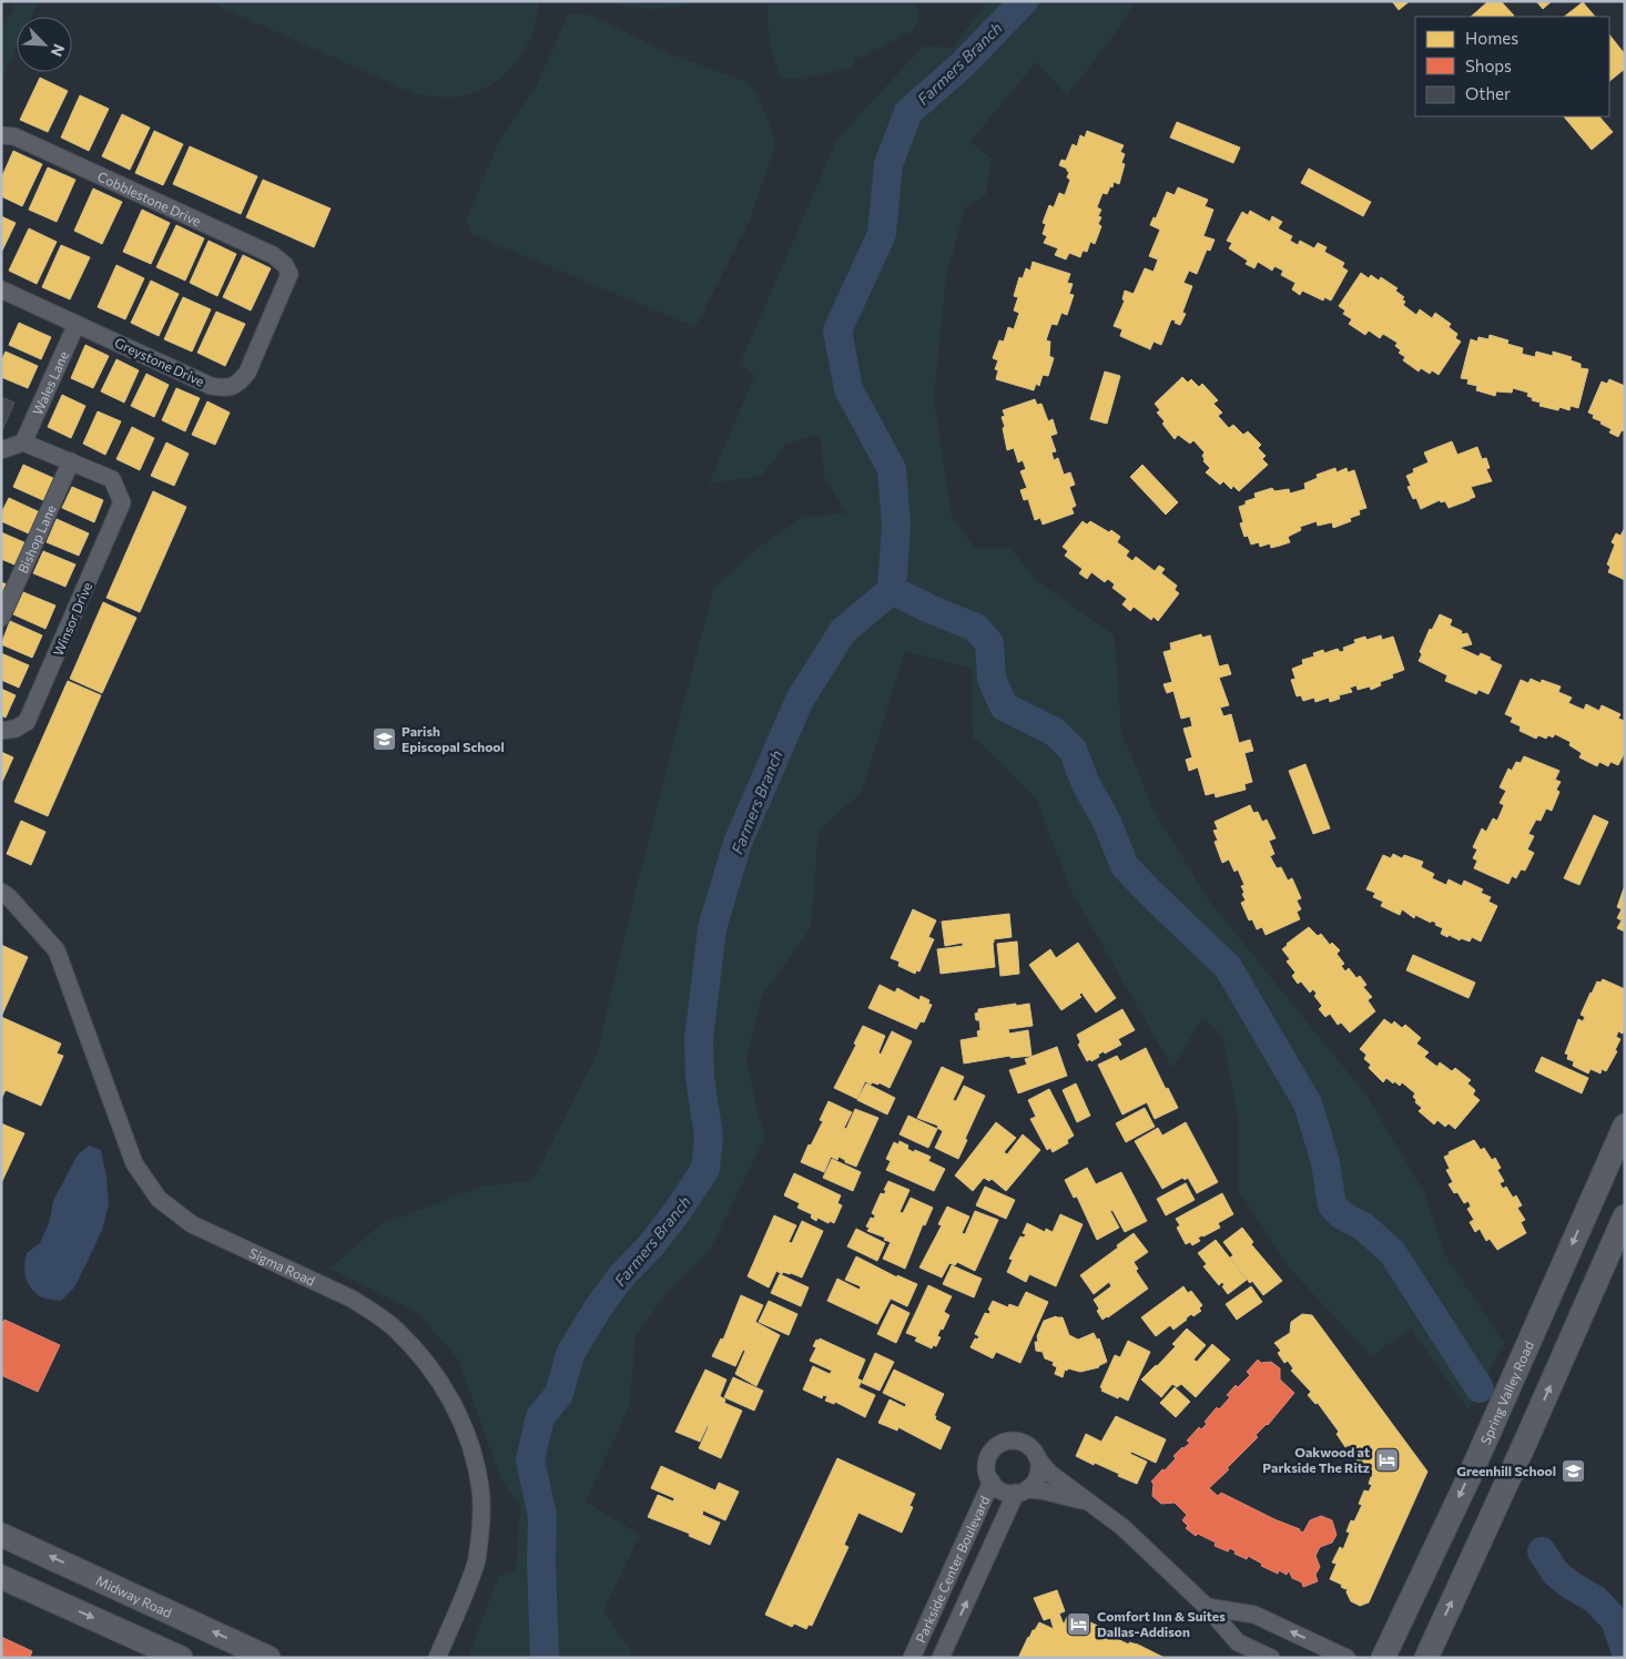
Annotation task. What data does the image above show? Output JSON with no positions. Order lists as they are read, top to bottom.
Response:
{
  "streets": {
    "main road": ["Spring Valley Road", "Midway Road"],
    "street": [
      "Cobblestone Drive",
      "Greystone Drive",
      "Wales Lane",
      "Bishop Lane",
      "Winsor Drive",
      "Sigma Road",
      "Parkside Center Boulevard"
    ]
  },
  "crossings": [
    ["Cobblestone Drive", "Greystone Drive"],
    ["Greystone Drive", "Wales Lane"],
    ["Bishop Lane", "Winsor Drive"]
  ],
  "water": ["Farmers Branch"],
  "places": {
    "school or university": ["Parish Episcopal School", "Greenhill School"],
    "hotel": ["Oakwood at Parkside The Ritz", "Comfort Inn & Suites Dallas-Addison"]
  },
  "legend": ["Homes", "Shops", "Other"],
  "north": "bottom right"
}
